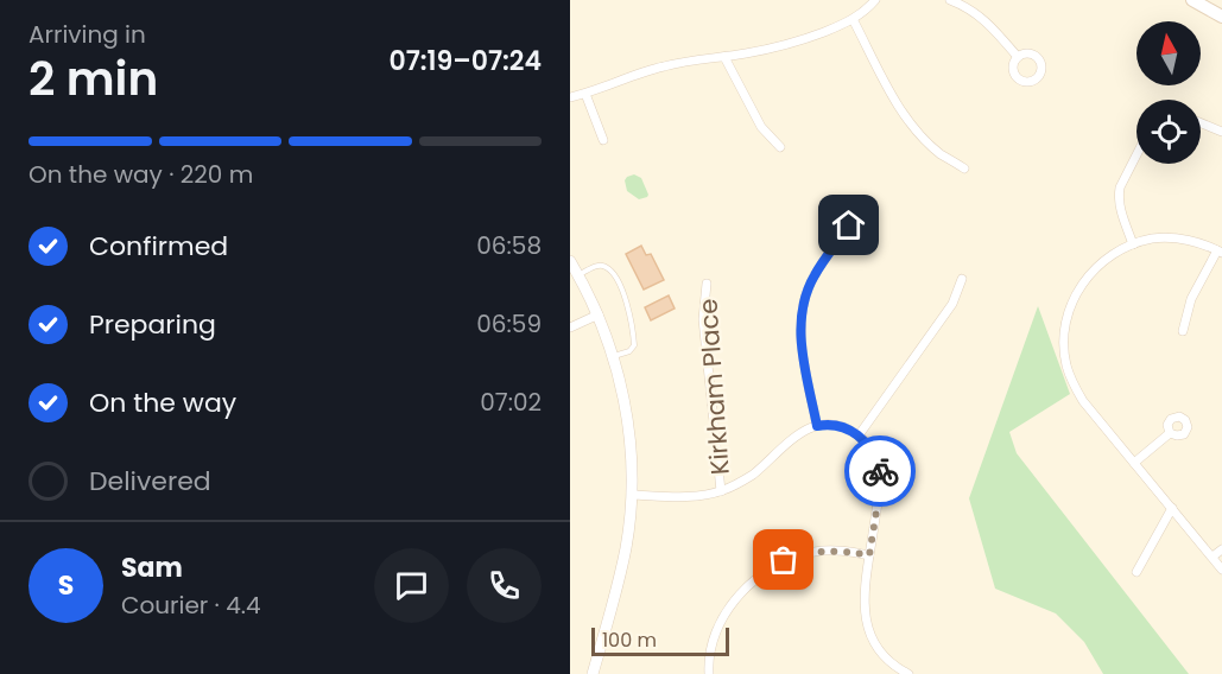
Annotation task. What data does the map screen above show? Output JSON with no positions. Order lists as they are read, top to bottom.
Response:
{
  "streets": {
    "street": ["Kirkham Place"]
  },
  "scale_bar": "100 m",
  "north": "top",
  "page": {
    "heading": ["2 min", "Arriving in", "07:19–07:24"],
    "panel": ["Sam", "Courier · 4.4"],
    "bar": "On the way · 220 m",
    "list": [
      ["Confirmed", "06:58"],
      ["Preparing", "06:59"],
      ["On the way", "07:02"],
      "Delivered"
    ],
    "round": "S",
    "scale": "100 m"
  }
}
